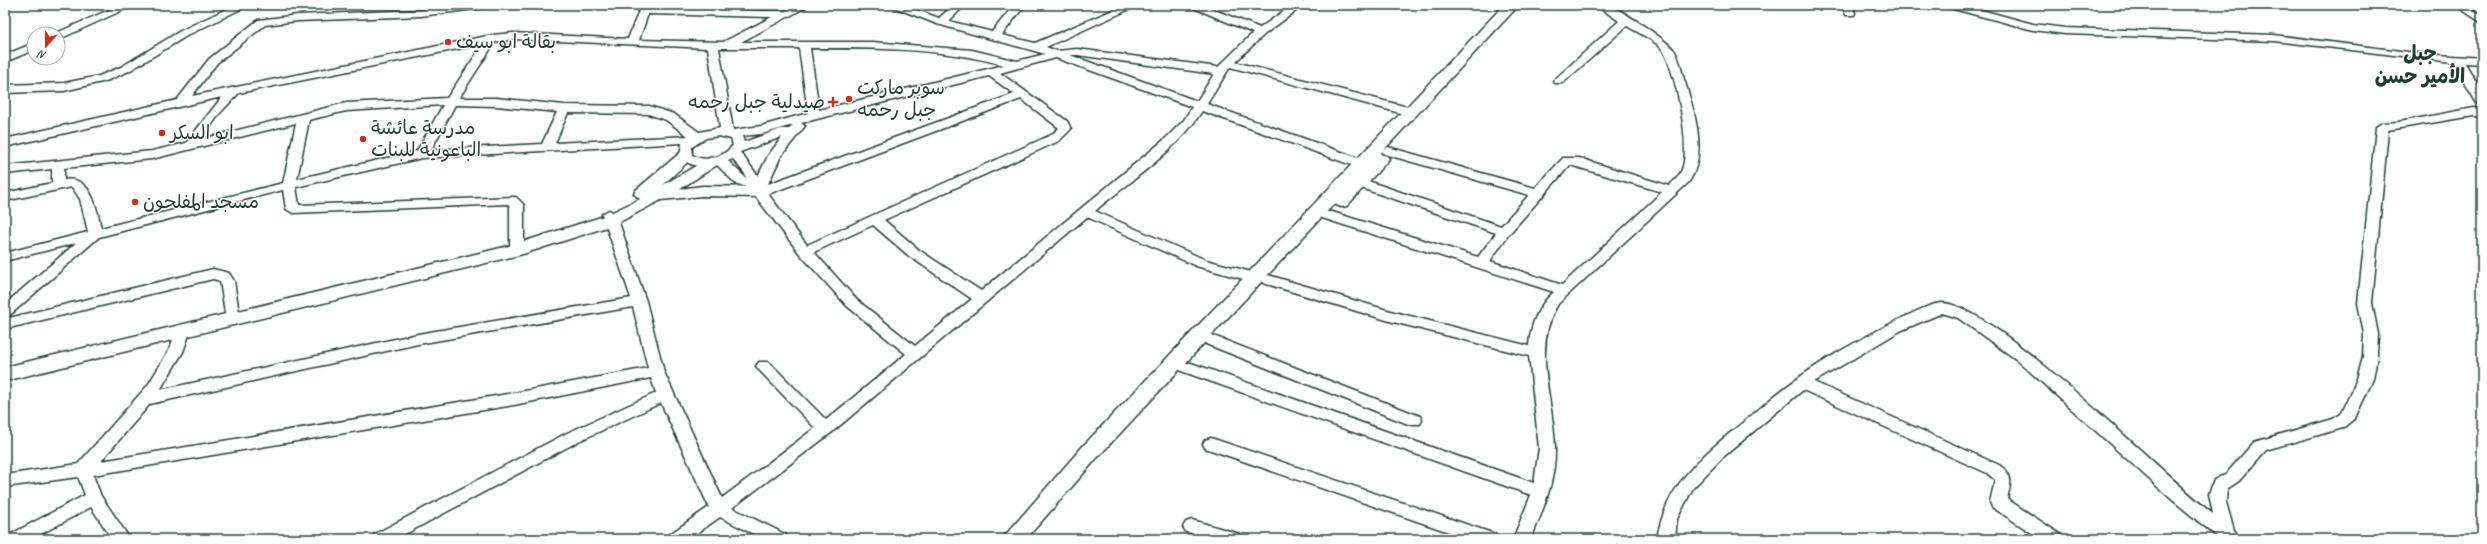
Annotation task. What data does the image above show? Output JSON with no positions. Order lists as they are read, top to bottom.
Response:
{
  "districts": ["جبل الأمير حسن"],
  "places": {
    "other": [
      "بقالة ابو سيف",
      "سوبر ماركت جبل رحمه",
      "ابو السكر",
      "مدرسة عائشة الباعونية للبنات",
      "مسجد المفلحون"
    ],
    "health": ["صيدلية جبل رحمه"]
  },
  "north": "bottom"
}
